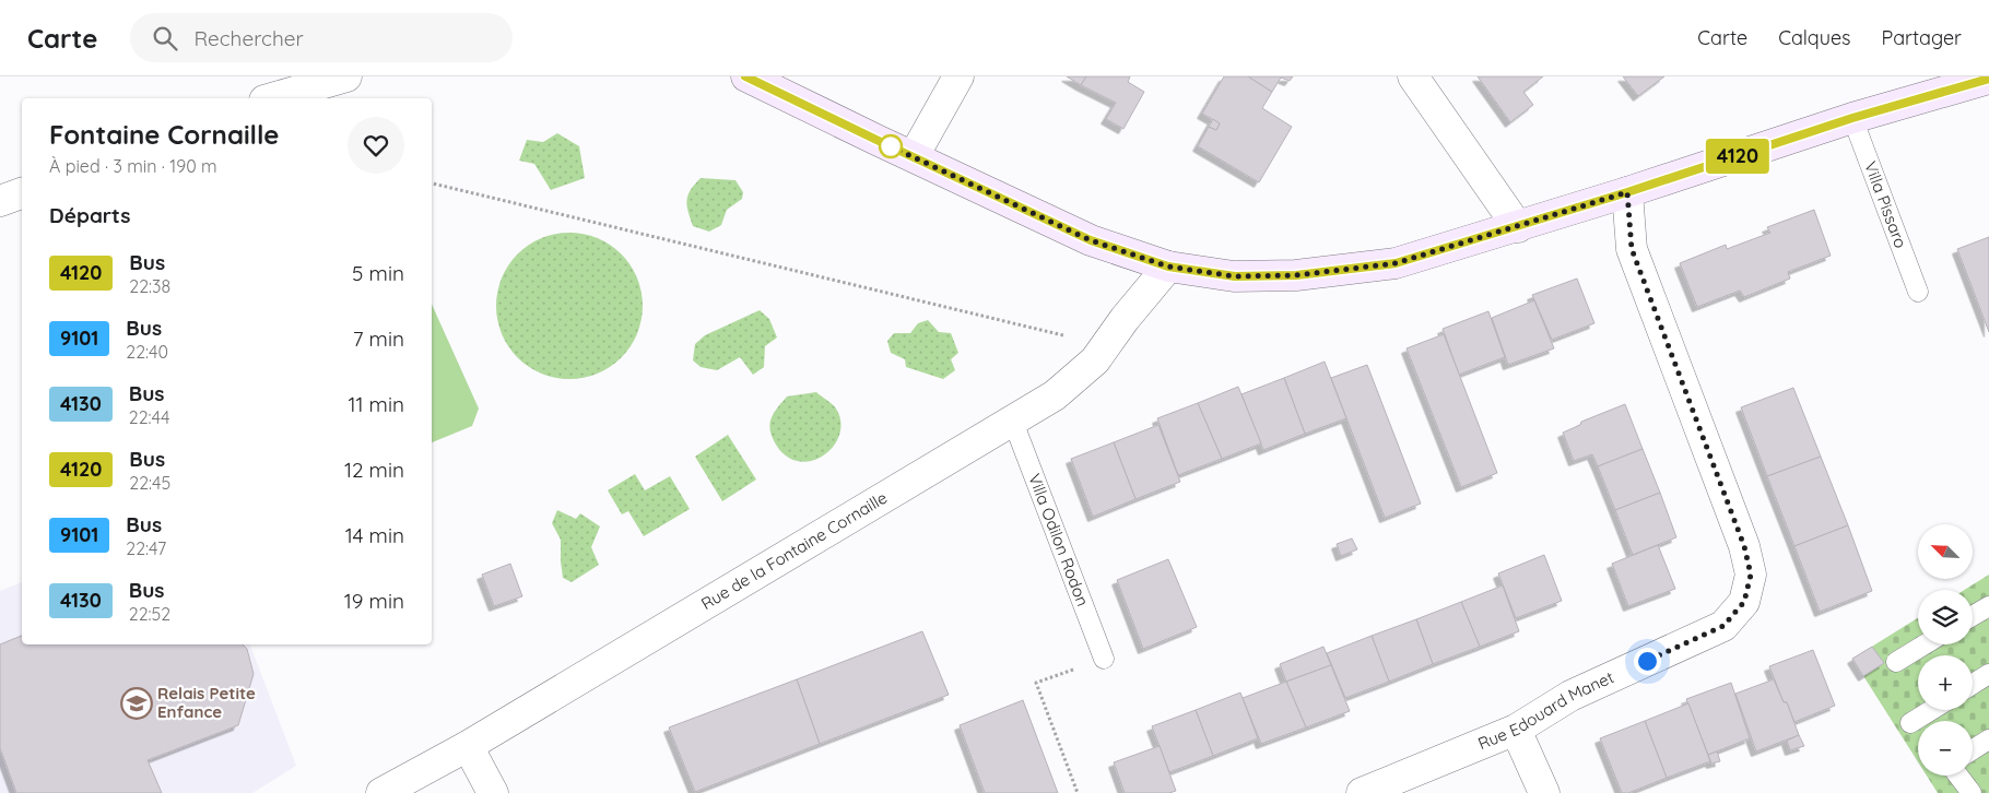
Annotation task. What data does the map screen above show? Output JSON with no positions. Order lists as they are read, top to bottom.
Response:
{
  "streets": {
    "street": ["Rue de la Fontaine Cornaille", "Rue Edouard Manet"],
    "lane": ["Villa Pissaro", "Villa Odilon Rodon"]
  },
  "crossings": [
    ["Villa Odilon Rodon", "Rue de la Fontaine Cornaille"]
  ],
  "places": {
    "school or university": ["Relais Petite Enfance"]
  },
  "lines": ["bus line 4120"],
  "north": "top left",
  "page": {
    "header": "Carte",
    "search": "Rechercher",
    "nav": ["Carte", "Calques", "Partager"],
    "on_map": "4120",
    "heading": [
      ["Fontaine Cornaille", "À pied · 3 min · 190 m"],
      "Départs"
    ],
    "list": [
      {
        "mark": "4120",
        "name": "Bus",
        "note": "22:38",
        "value": "5 min"
      },
      {
        "mark": "9101",
        "name": "Bus",
        "note": "22:40",
        "value": "7 min"
      },
      {
        "mark": "4130",
        "name": "Bus",
        "note": "22:44",
        "value": "11 min"
      },
      {
        "mark": "4120",
        "name": "Bus",
        "note": "22:45",
        "value": "12 min"
      },
      {
        "mark": "9101",
        "name": "Bus",
        "note": "22:47",
        "value": "14 min"
      },
      {
        "mark": "4130",
        "name": "Bus",
        "note": "22:52",
        "value": "19 min"
      }
    ],
    "map_buttons": ["+", "−"]
  }
}
